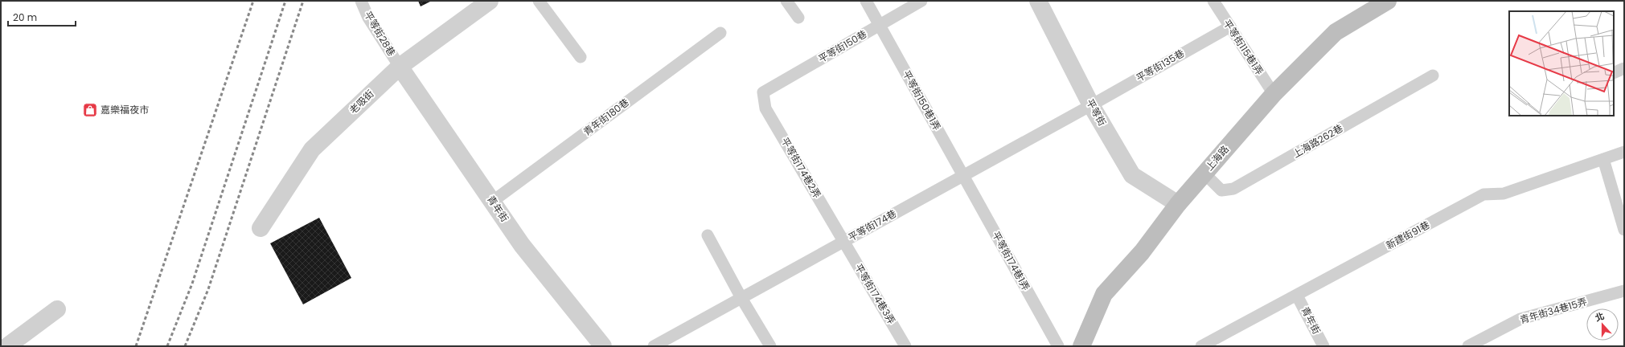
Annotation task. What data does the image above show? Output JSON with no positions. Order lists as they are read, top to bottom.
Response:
{
  "streets": {
    "street": [
      "老吸街",
      "平等街",
      "上海路",
      "青年街"
    ],
    "lane": [
      "平等街28巷",
      "平等街150巷",
      "平等街115巷1弄",
      "平等街135巷",
      "平等街150巷1弄",
      "青年街180巷",
      "上海路262巷",
      "平等街174巷2弄",
      "平等街174巷",
      "新建街91巷",
      "平等街174巷1弄",
      "平等街174巷3弄",
      "青年街34巷15弄"
    ]
  },
  "crossings": [
    ["平等街28巷", "老吸街"],
    ["平等街28巷", "青年街"],
    ["平等街150巷", "平等街150巷1弄"],
    ["平等街150巷", "平等街174巷2弄"],
    ["平等街115巷1弄", "平等街135巷"],
    ["平等街115巷1弄", "上海路"],
    ["平等街135巷", "平等街"],
    ["平等街135巷", "平等街174巷"],
    ["平等街150巷1弄", "平等街174巷"],
    ["平等街150巷1弄", "平等街174巷1弄"],
    ["老吸街", "青年街"],
    ["平等街", "上海路"],
    ["平等街", "平等街174巷"],
    ["青年街180巷", "青年街"],
    ["上海路262巷", "上海路"],
    ["平等街174巷2弄", "平等街174巷"],
    ["平等街174巷2弄", "平等街174巷3弄"],
    ["青年街", "新建街91巷"],
    ["平等街174巷", "平等街174巷1弄"],
    ["平等街174巷", "平等街174巷3弄"]
  ],
  "places": {
    "shop": ["嘉樂福夜市"]
  },
  "scale_bar": "20 m",
  "north": "top"
}
